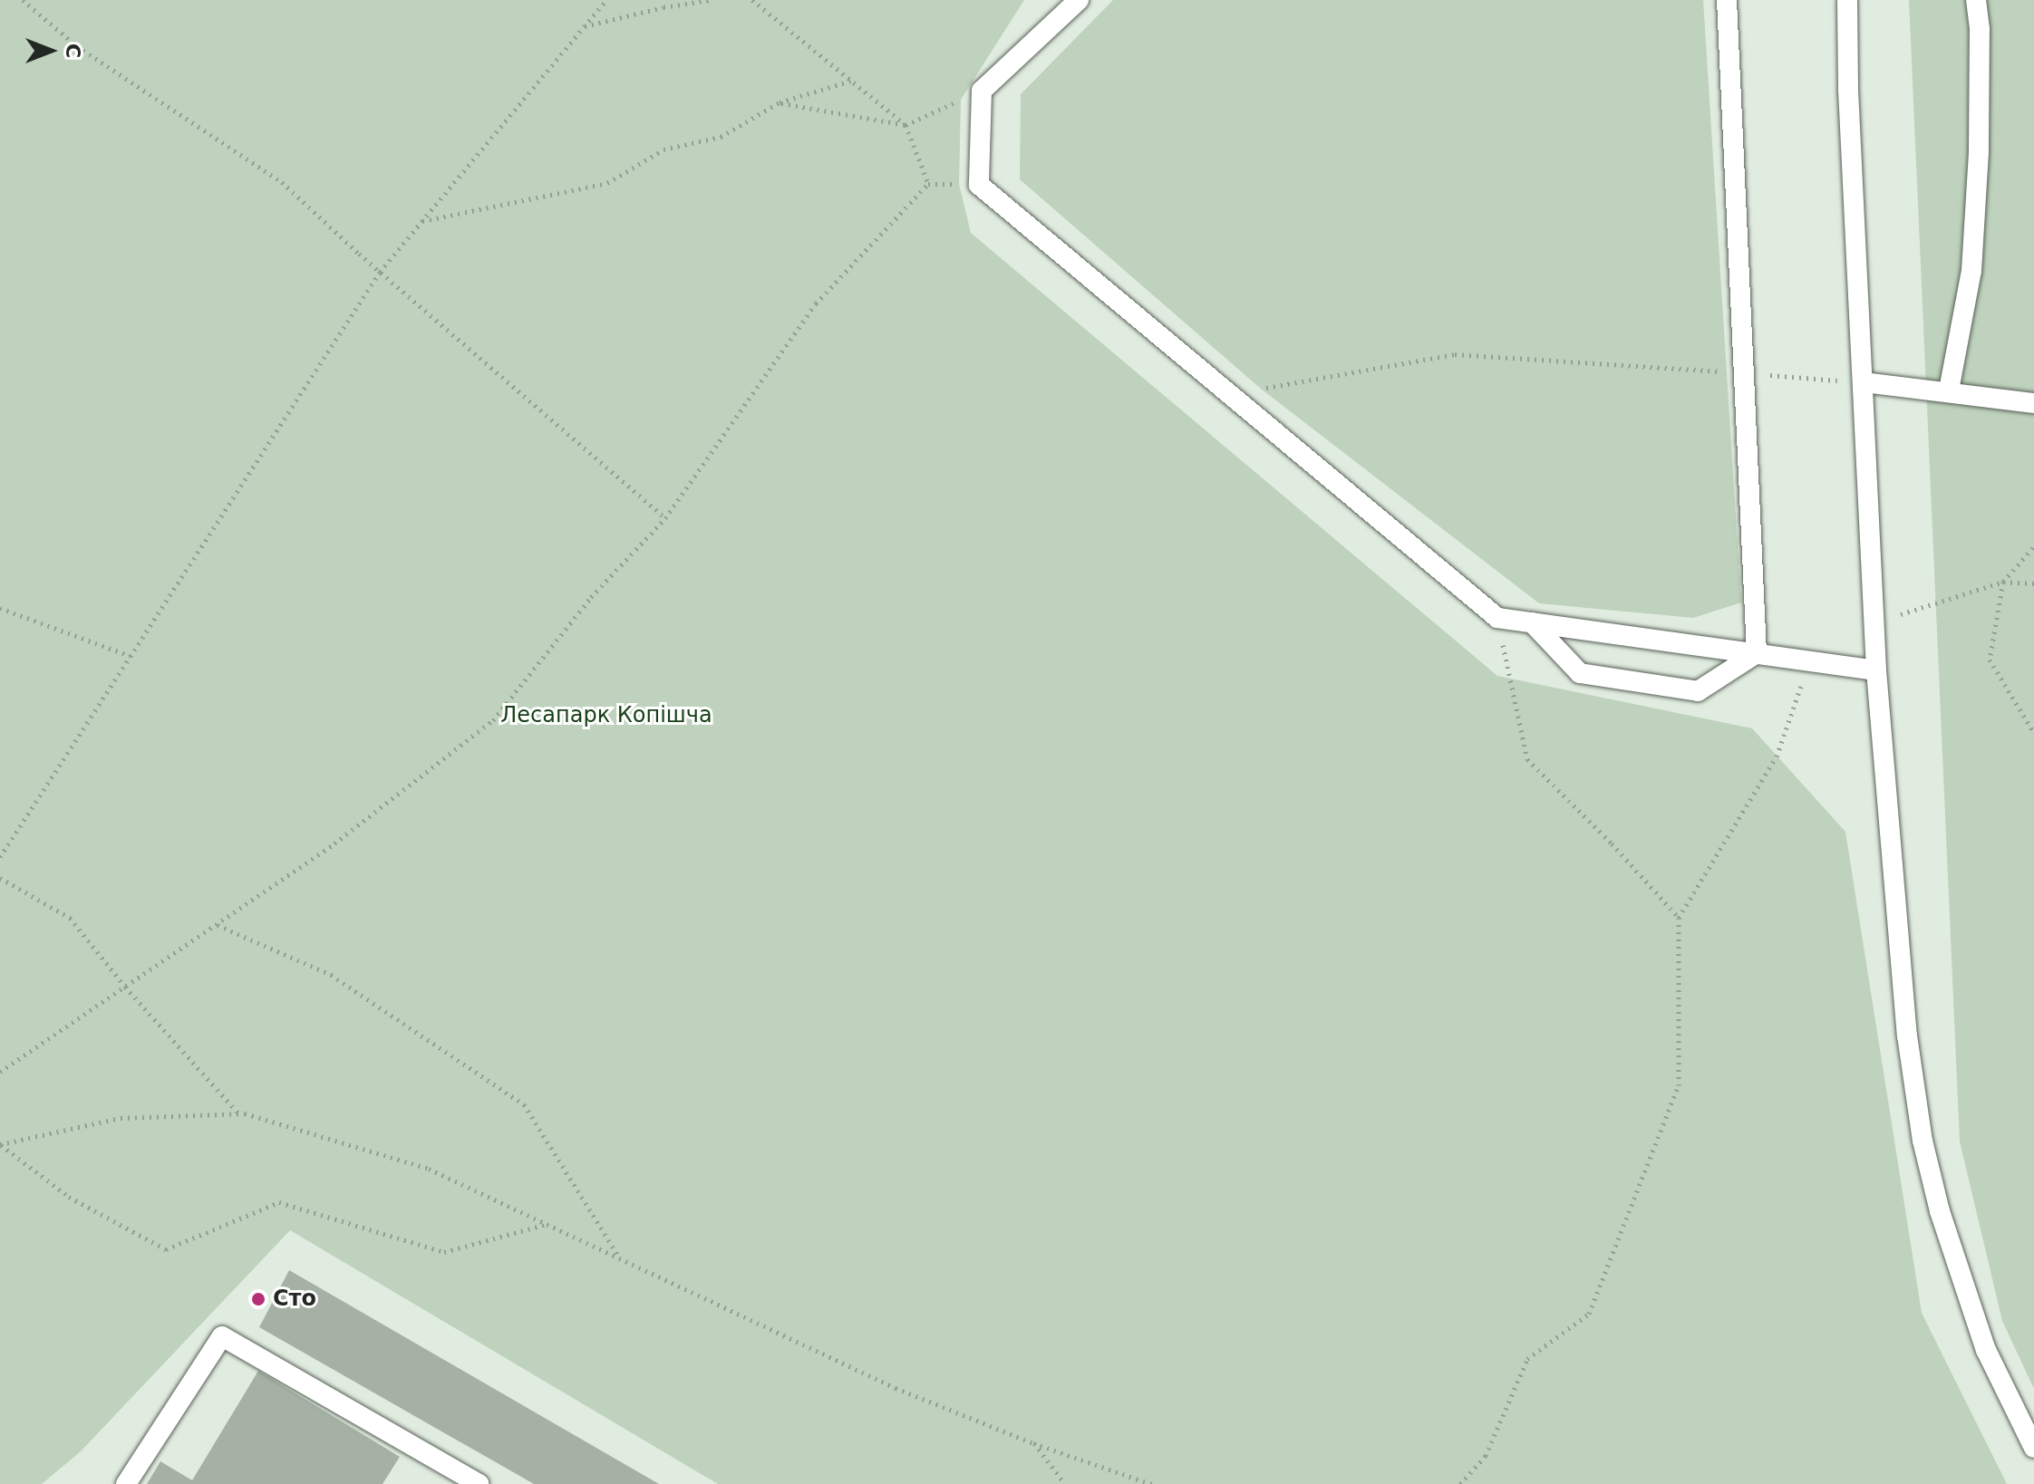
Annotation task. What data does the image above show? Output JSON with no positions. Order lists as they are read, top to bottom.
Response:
{
  "parks": ["Лесапарк Копішча"],
  "places": ["Сто"],
  "north": "right"
}
